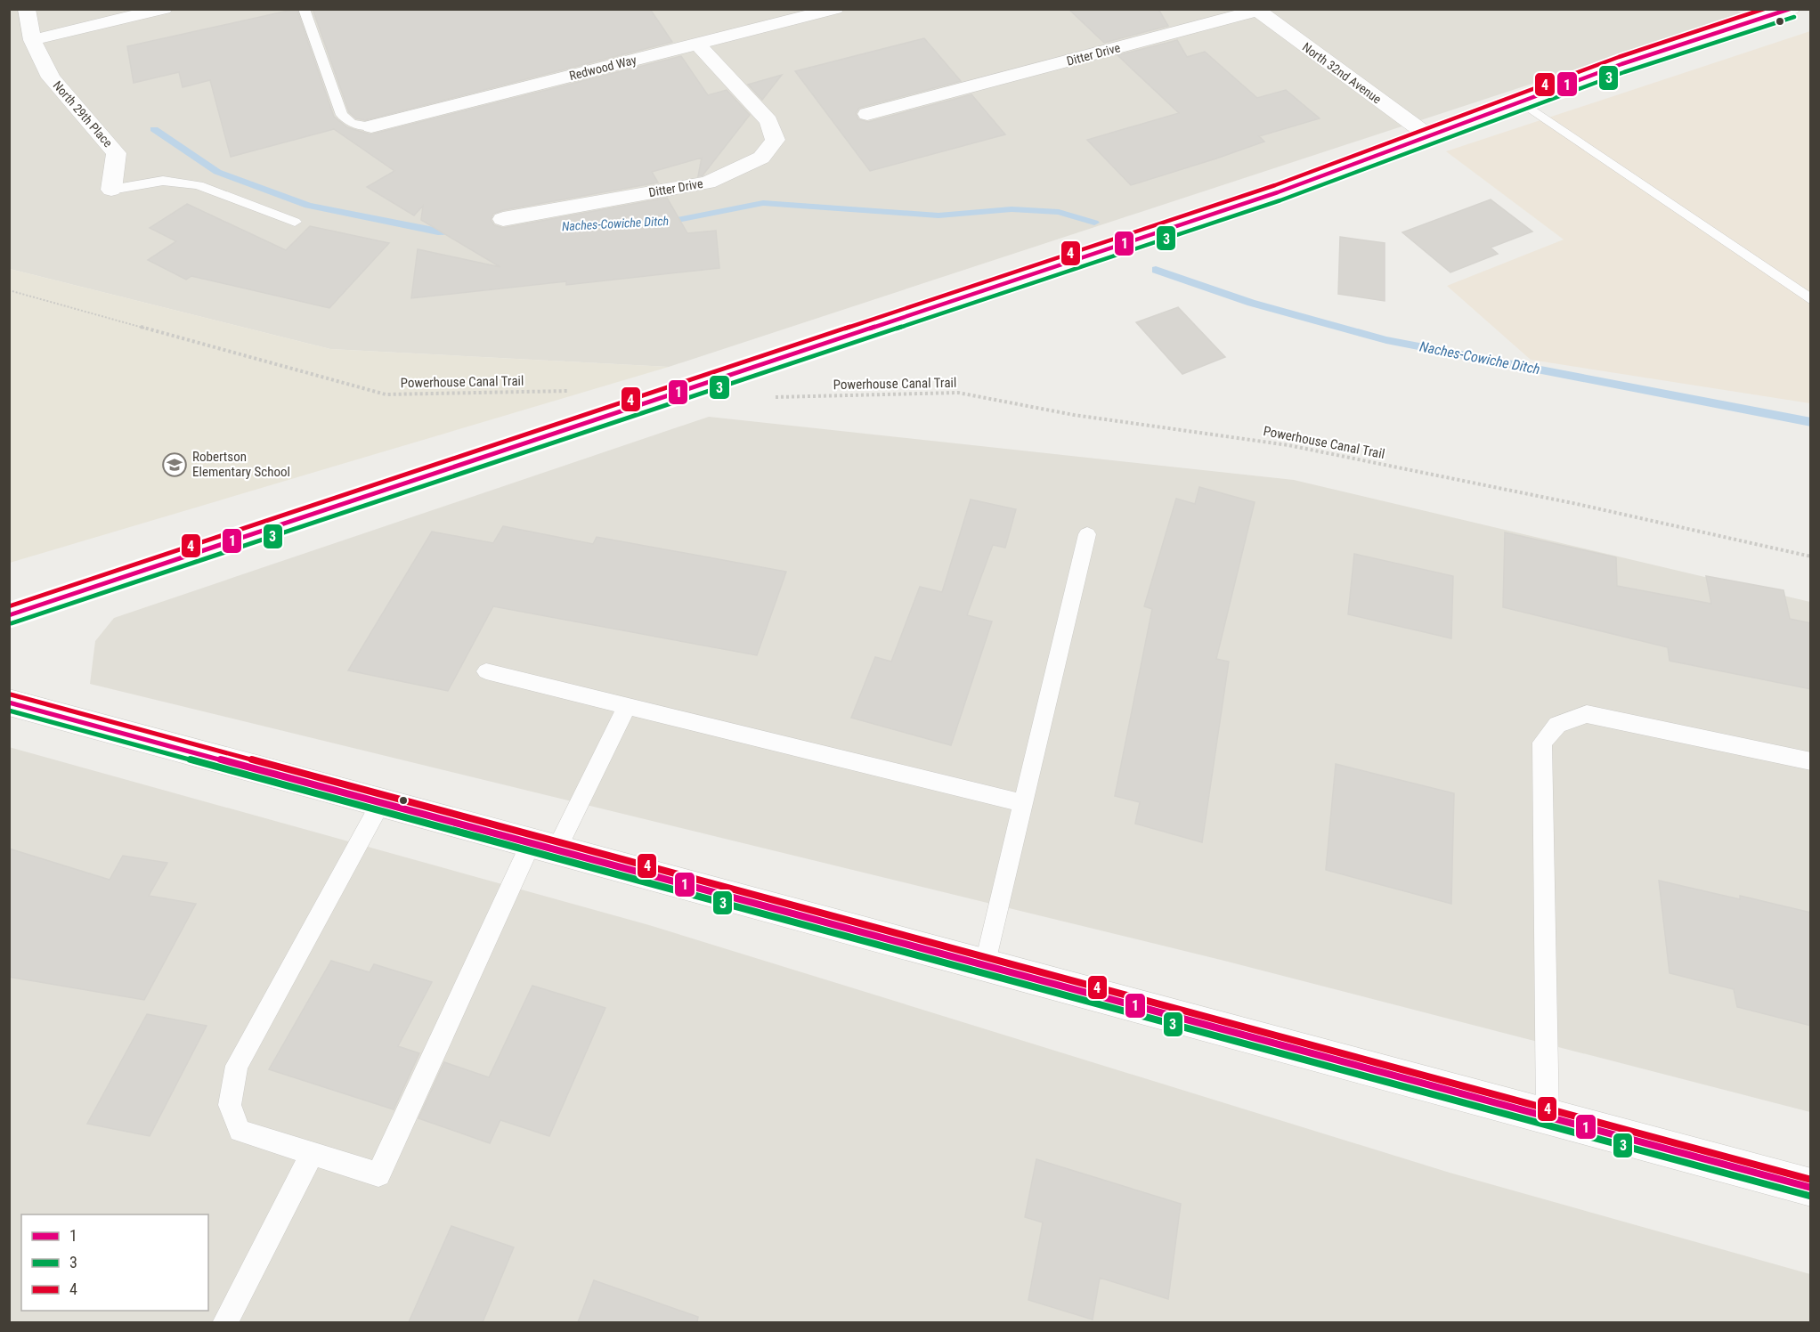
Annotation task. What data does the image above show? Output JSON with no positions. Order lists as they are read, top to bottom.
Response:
{
  "streets": {
    "street": [
      "Ditter Drive",
      "Redwood Way",
      "North 32nd Avenue",
      "North 29th Place"
    ],
    "path": ["Powerhouse Canal Trail"]
  },
  "crossings": [
    ["Ditter Drive", "Redwood Way"],
    ["Ditter Drive", "North 32nd Avenue"]
  ],
  "water": ["Naches-Cowiche Ditch"],
  "places": {
    "school or university": ["Robertson Elementary School"]
  },
  "lines": ["transit line 1", "transit line 4", "transit line 3"],
  "legend": ["1", "3", "4"]
}
